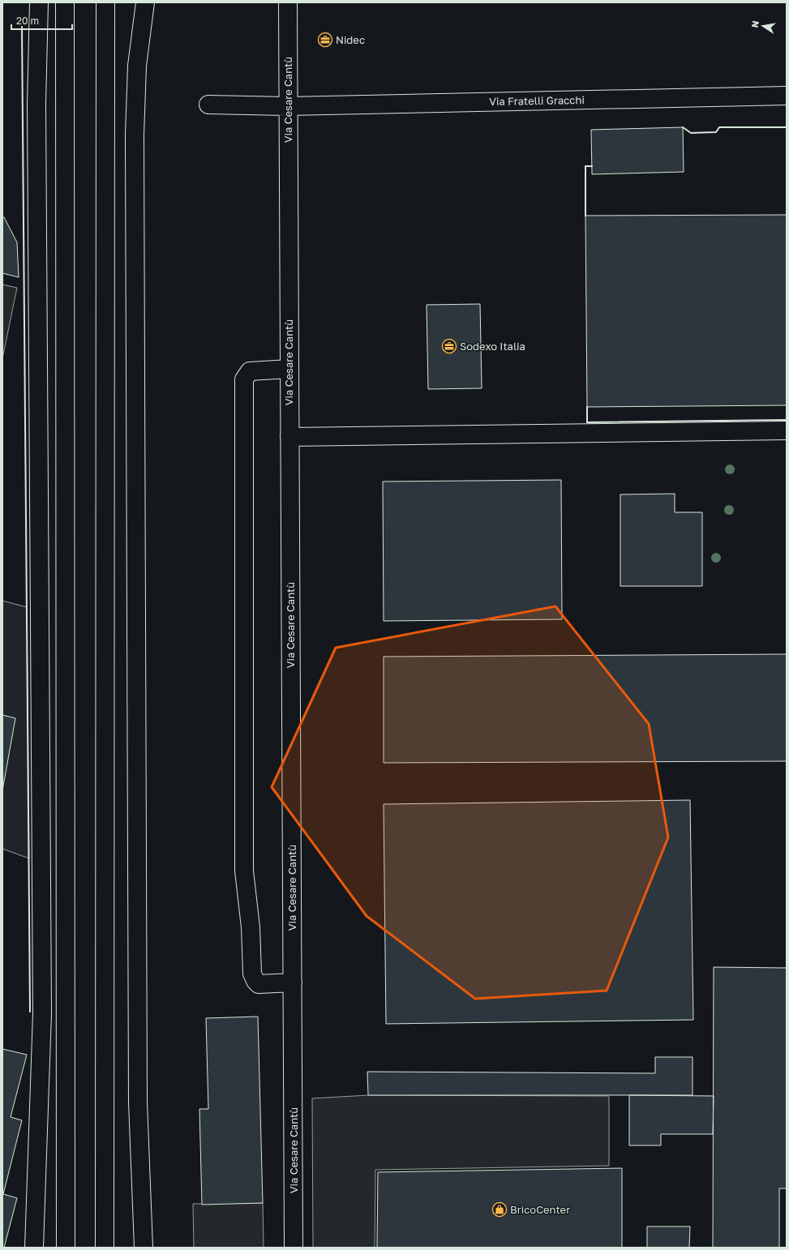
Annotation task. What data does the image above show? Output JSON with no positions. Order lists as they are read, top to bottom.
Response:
{
  "streets": {
    "main road": ["Via Cesare Cantù", "Via Fratelli Gracchi"]
  },
  "crossings": [
    ["Via Cesare Cantù", "Via Fratelli Gracchi"]
  ],
  "places": {
    "office": ["Nidec", "Sodexo Italia"],
    "shop": ["BricoCenter"]
  },
  "scale_bar": "20 m",
  "north": "left"
}
